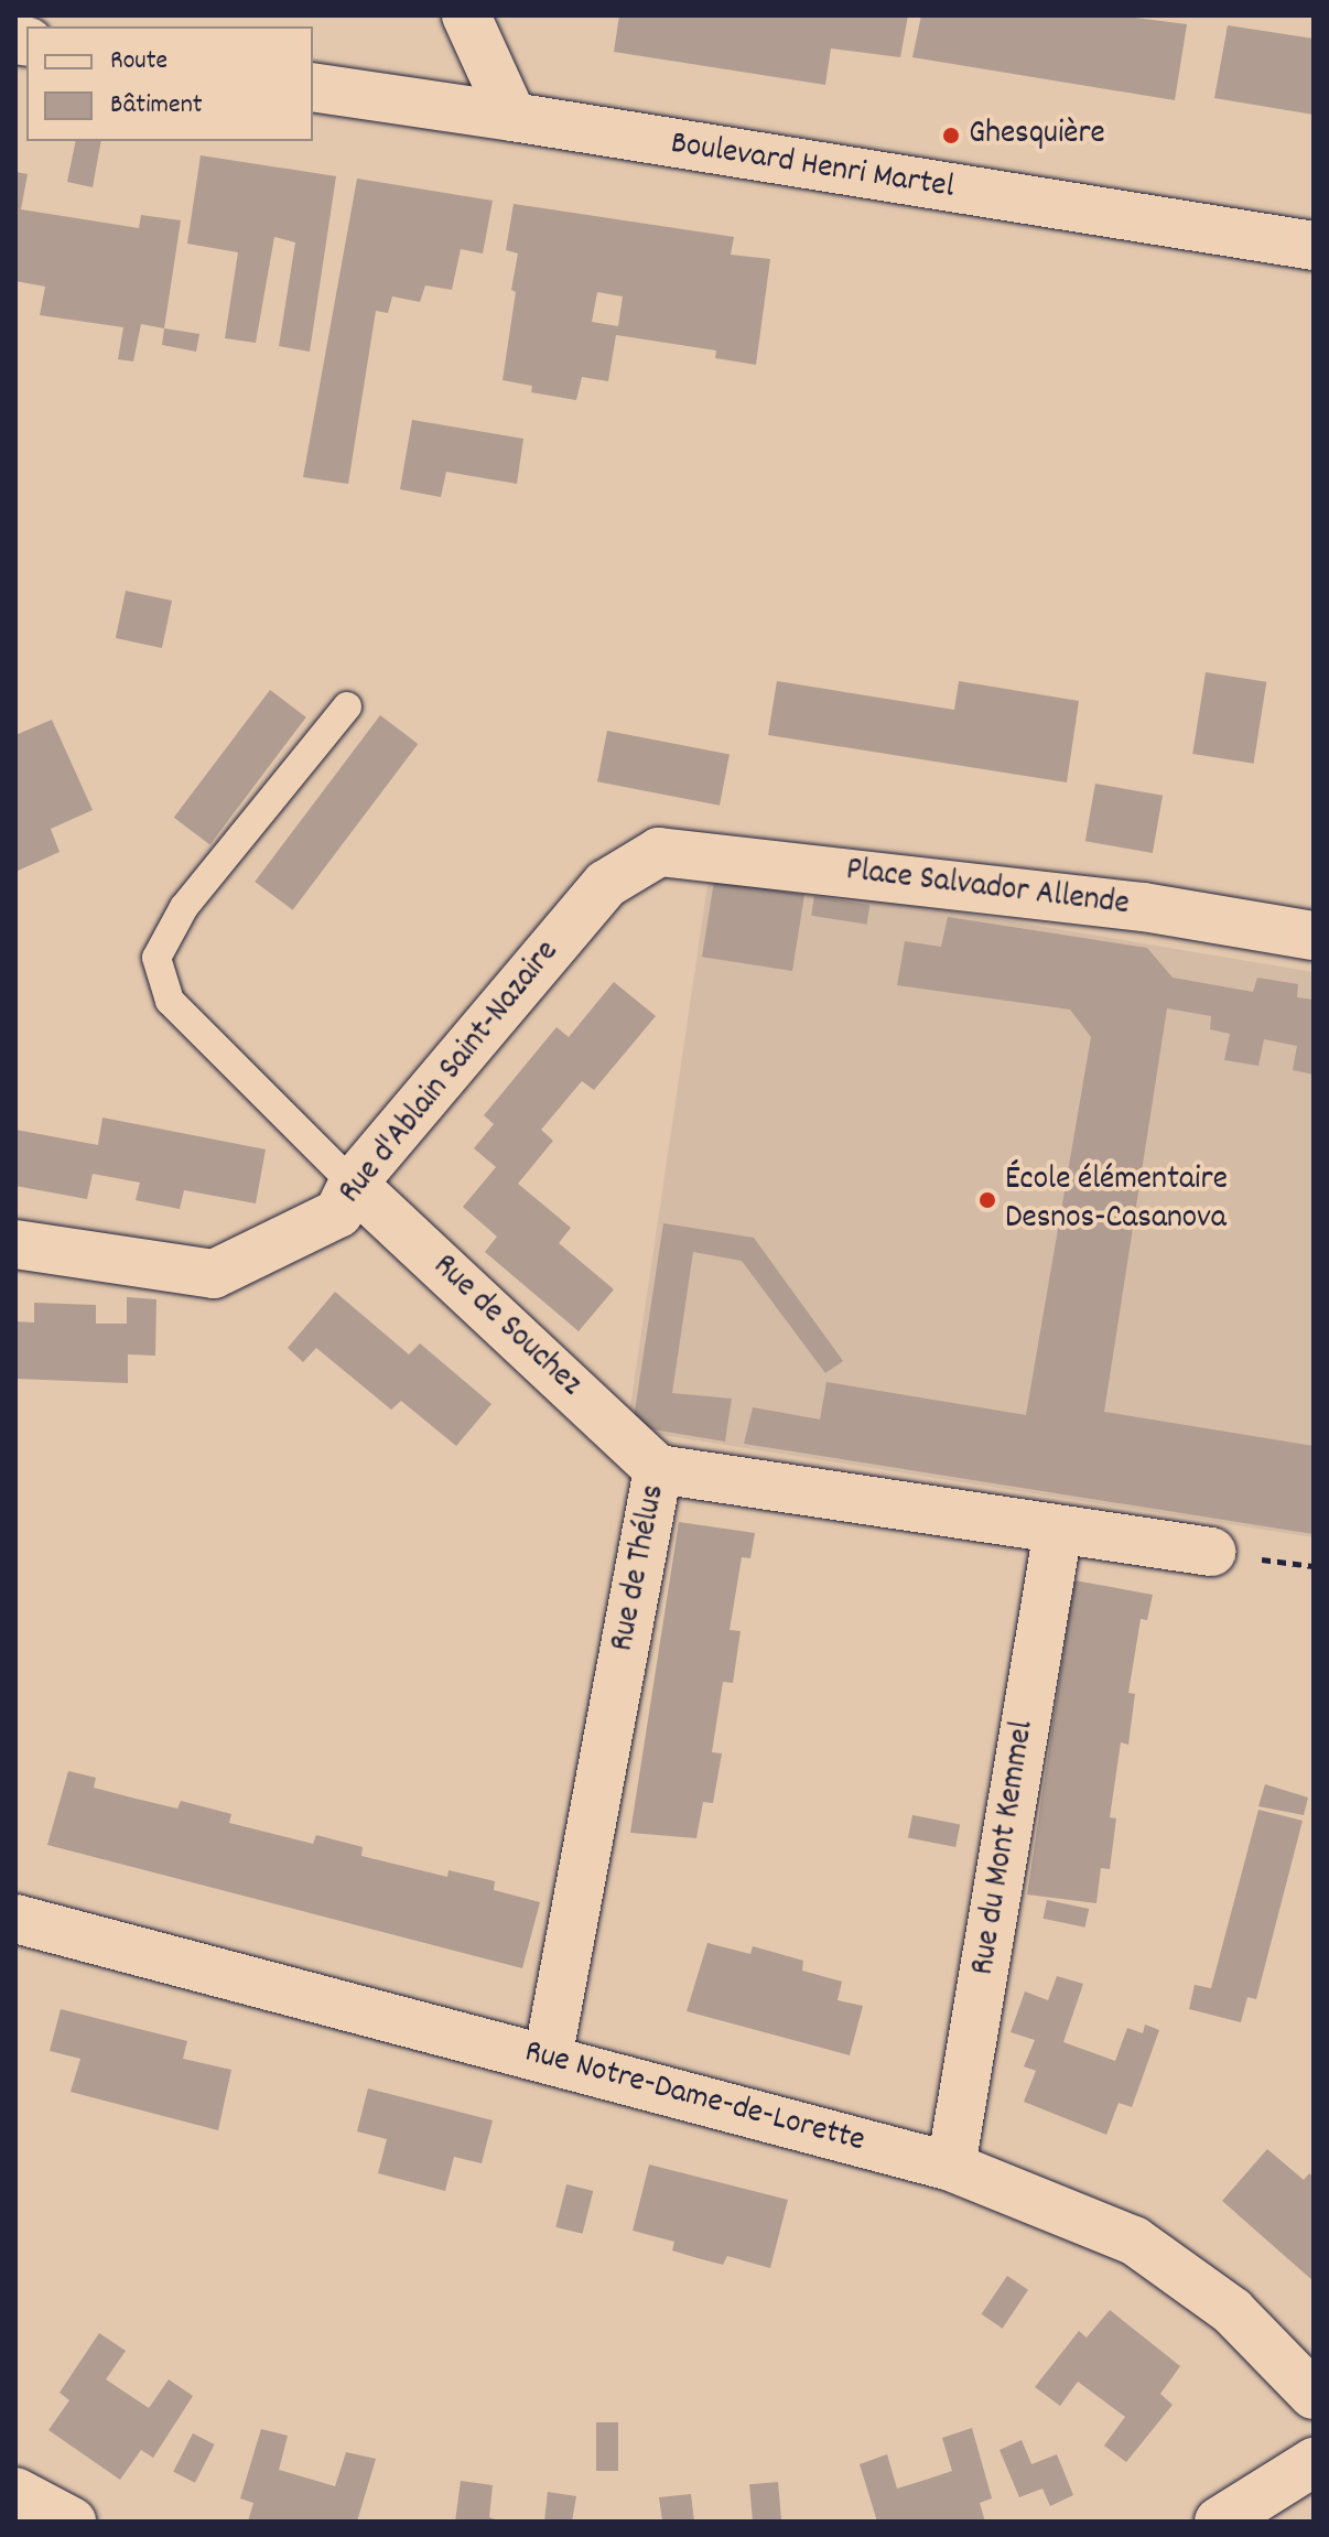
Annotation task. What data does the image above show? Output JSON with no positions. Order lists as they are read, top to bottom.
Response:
{
  "streets": {
    "street": [
      "Boulevard Henri Martel",
      "Place Salvador Allende",
      "Rue d'Ablain Saint-Nazaire",
      "Rue de Souchez",
      "Rue de Thélus",
      "Rue du Mont Kemmel",
      "Rue Notre-Dame-de-Lorette"
    ]
  },
  "crossings": [
    ["Place Salvador Allende", "Rue d'Ablain Saint-Nazaire"],
    ["Rue d'Ablain Saint-Nazaire", "Rue de Souchez"],
    ["Rue de Souchez", "Rue de Thélus"],
    ["Rue de Thélus", "Rue du Mont Kemmel"],
    ["Rue de Thélus", "Rue Notre-Dame-de-Lorette"],
    ["Rue du Mont Kemmel", "Rue Notre-Dame-de-Lorette"]
  ],
  "places": ["Ghesquière", "École élémentaire Desnos-Casanova"],
  "legend": ["Route", "Bâtiment"]
}
